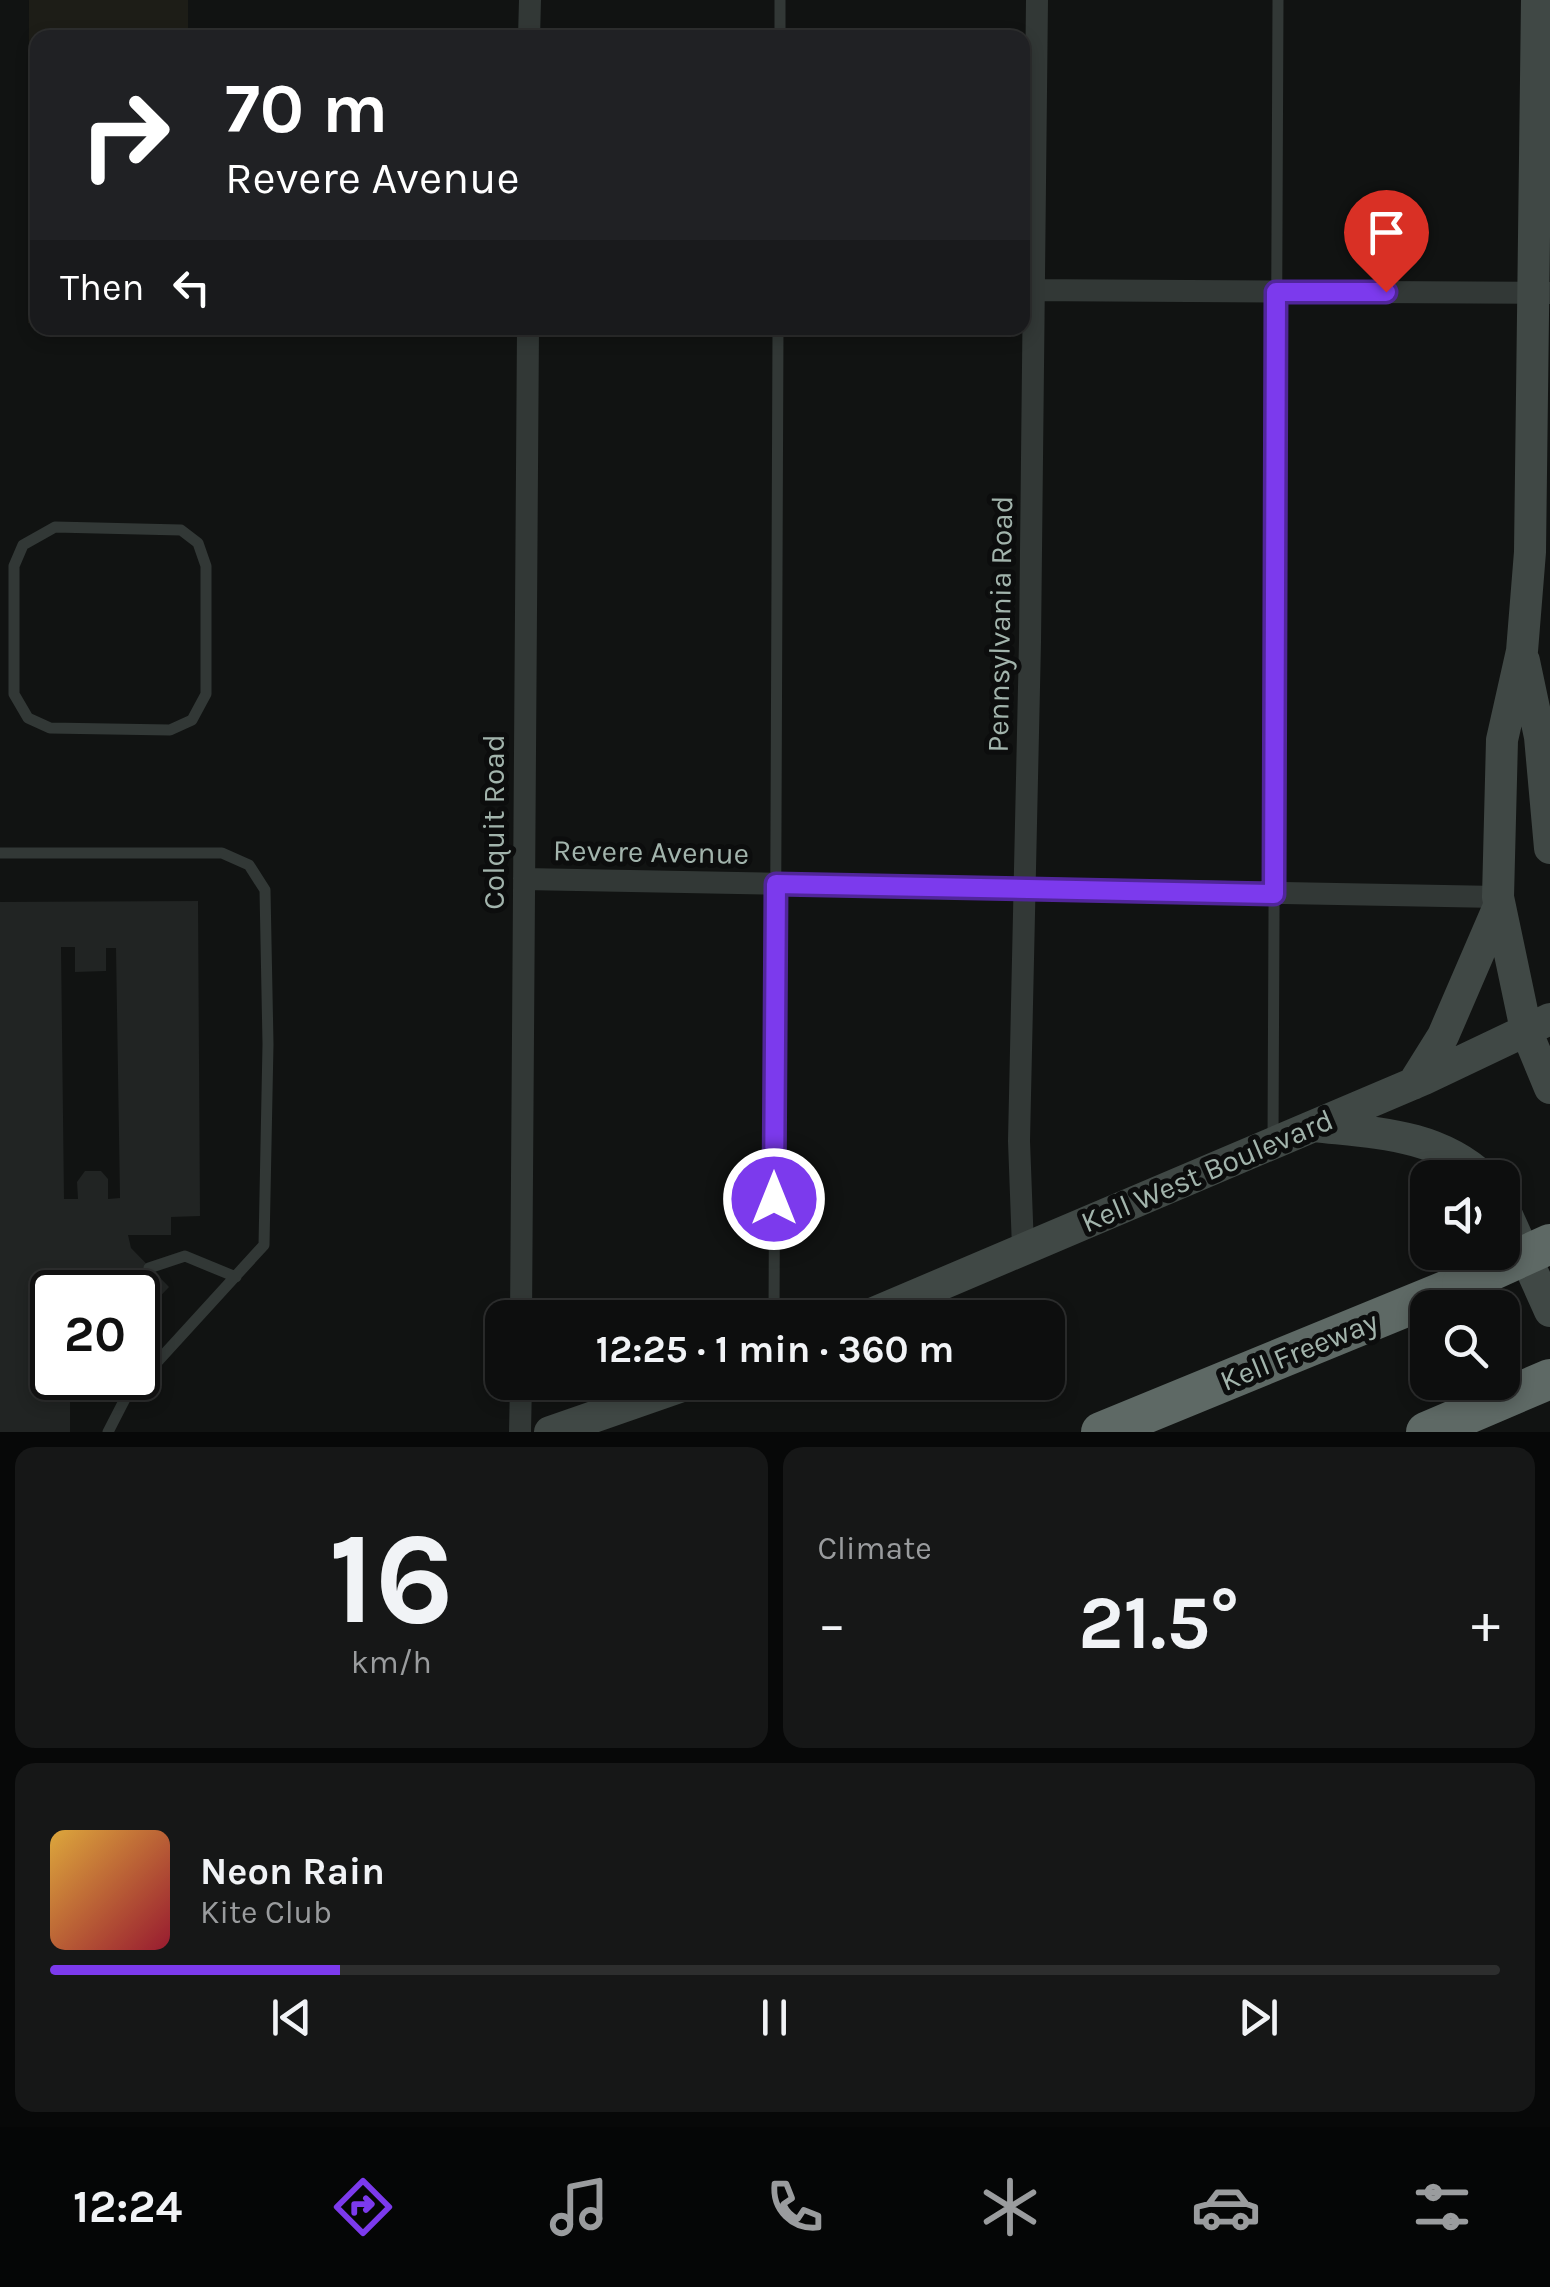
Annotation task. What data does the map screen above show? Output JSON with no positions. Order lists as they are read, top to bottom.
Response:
{
  "streets": {
    "highway": ["Kell Freeway"],
    "main road": ["Kell West Boulevard"],
    "street": ["Pennsylvania Road", "Colquit Road", "Revere Avenue"]
  },
  "crossings": [
    ["Pennsylvania Road", "Revere Avenue"],
    ["Pennsylvania Road", "Kell West Boulevard"],
    ["Colquit Road", "Revere Avenue"]
  ],
  "page": {
    "turn": ["70 m", "Revere Avenue"],
    "then": "Then",
    "limit": "20",
    "trip": "12:25 · 1 min · 360 m",
    "tile": [
      ["16", "km/h"],
      "Climate"
    ],
    "heat": ["−", "21.5°", "+"],
    "song": ["Neon Rain", "Kite Club"],
    "tabs": "12:24"
  }
}
